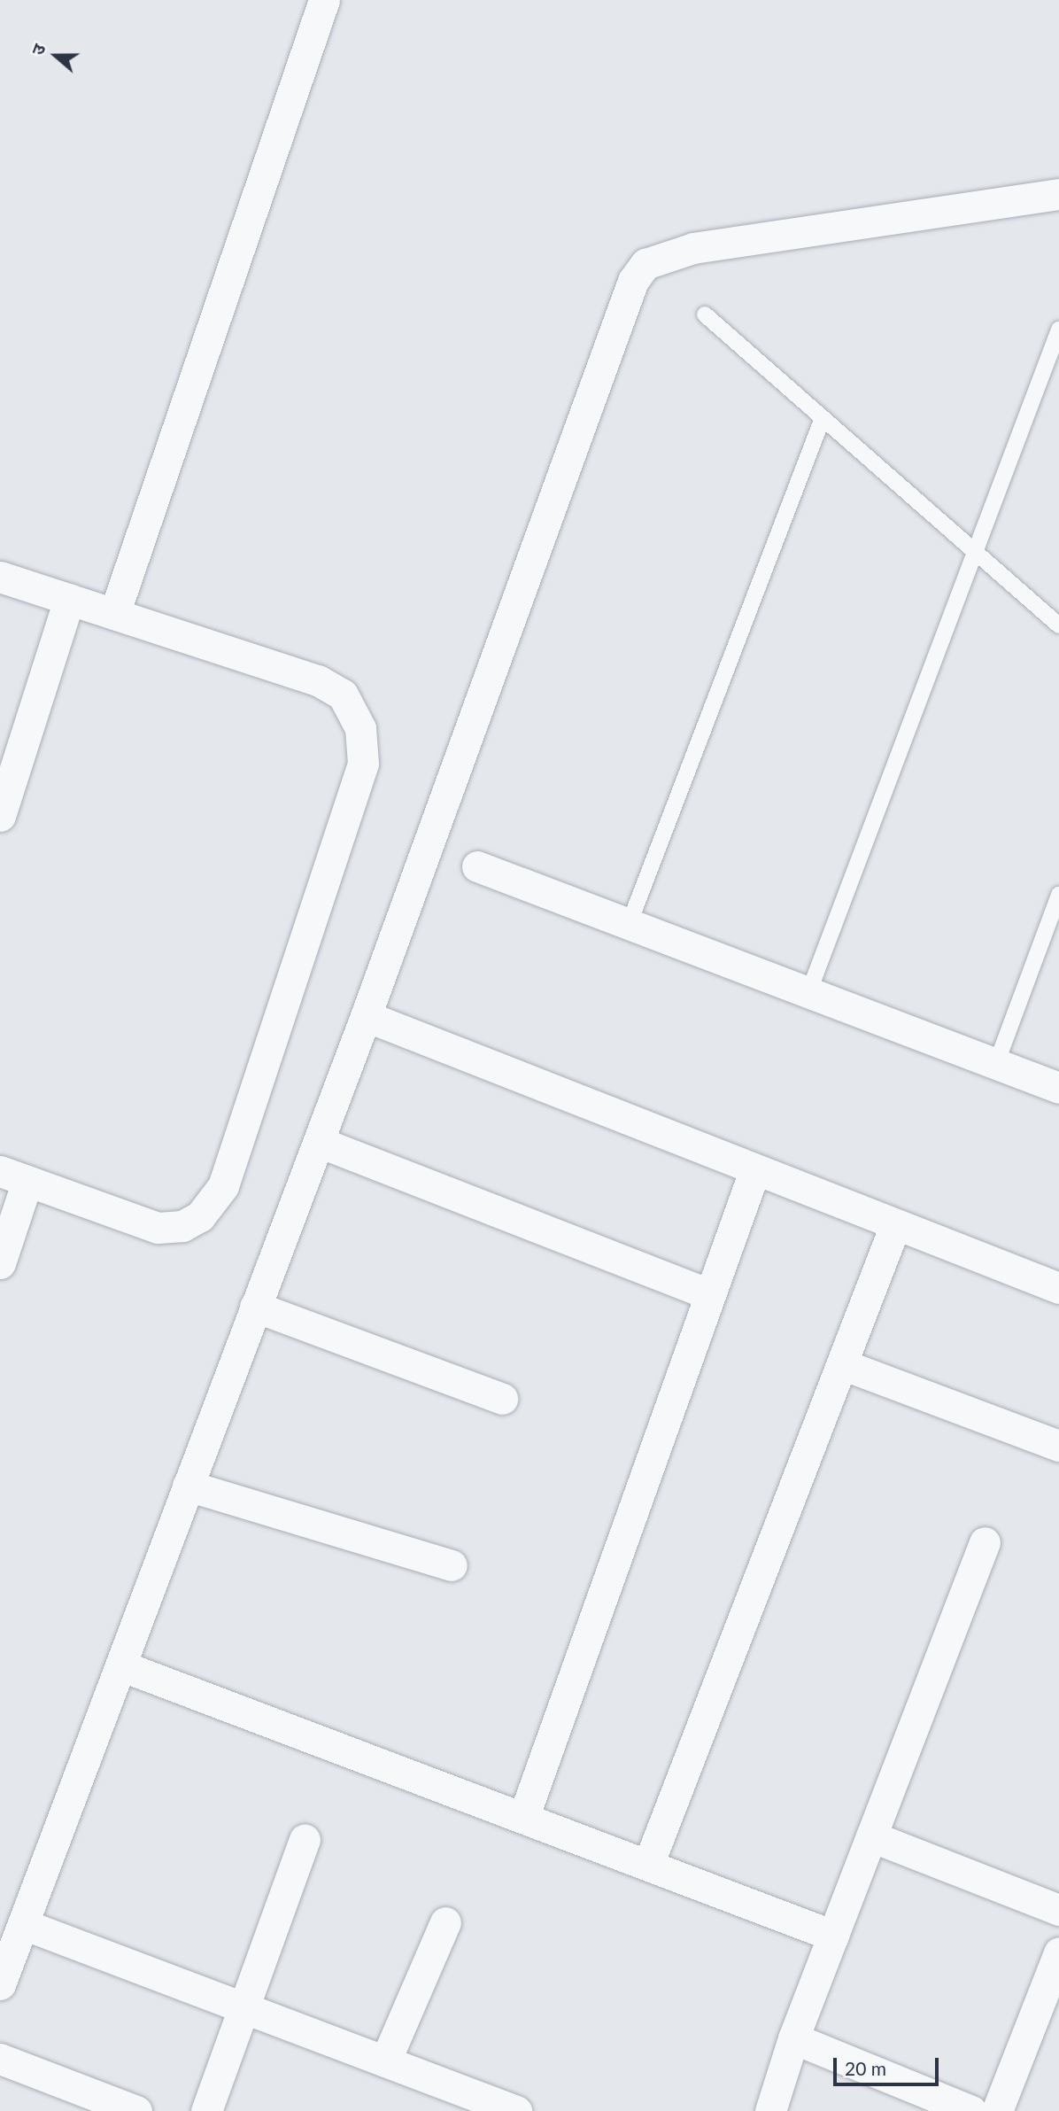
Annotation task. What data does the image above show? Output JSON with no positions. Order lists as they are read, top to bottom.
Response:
{
  "scale_bar": "20 m",
  "north": "left"
}
